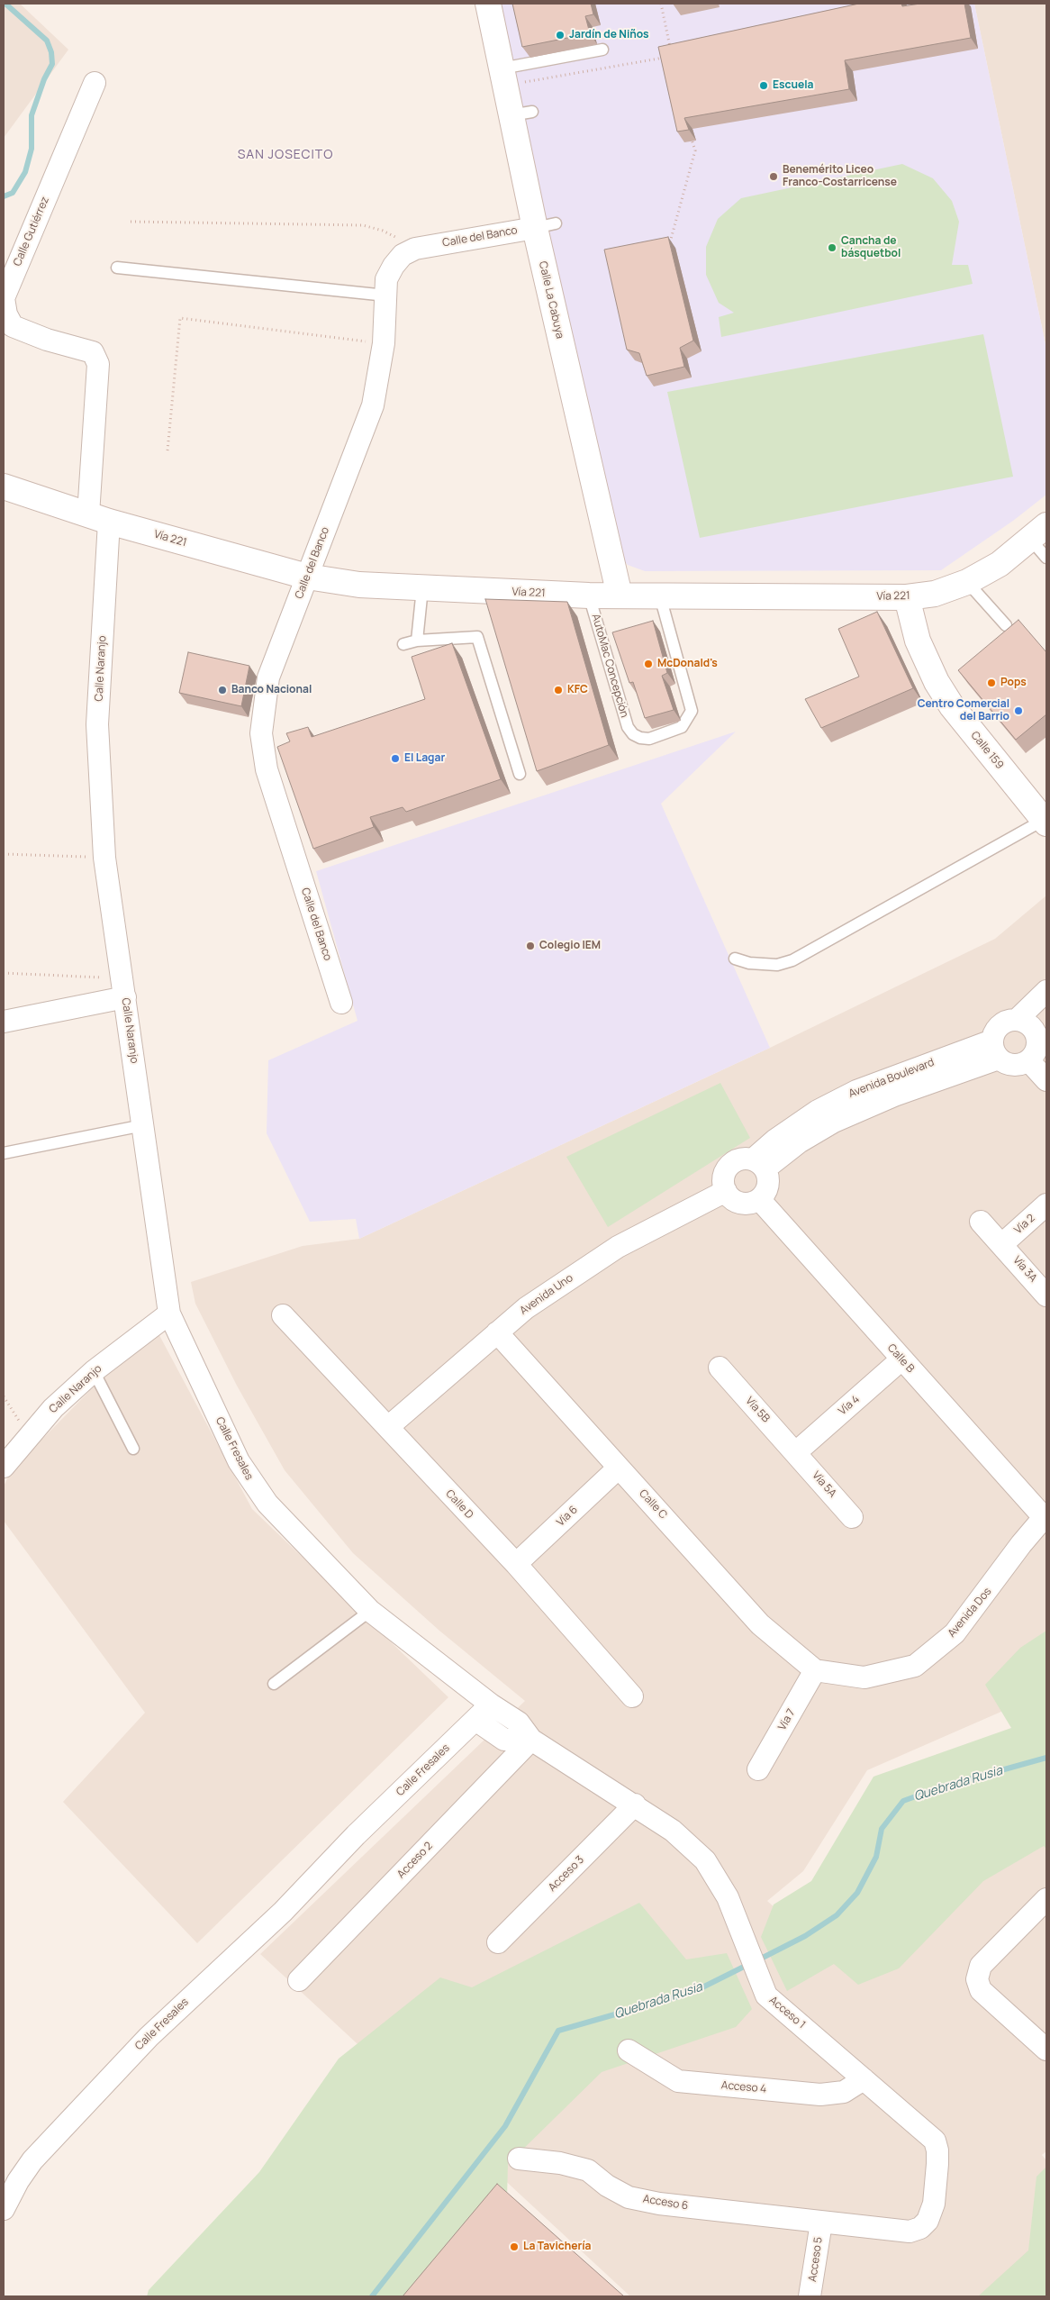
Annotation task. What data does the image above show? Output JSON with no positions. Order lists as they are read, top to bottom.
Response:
{
  "streets": {
    "main road": ["Calle La Cabuya", "Vía 221", "Calle 159"],
    "street": [
      "Calle Gutiérrez",
      "Calle del Banco",
      "Calle Naranjo",
      "Avenida Boulevard",
      "Vía 2",
      "Vía 3A",
      "Avenida Uno",
      "Calle B",
      "Vía 4",
      "Vía 5B",
      "Calle Fresales",
      "Vía 5A",
      "Calle D",
      "Calle C",
      "Vía 6",
      "Avenida Dos",
      "Vía 7",
      "Acceso 2",
      "Acceso 3",
      "Acceso 1",
      "Acceso 4",
      "Acceso 6",
      "Acceso 5"
    ],
    "lane": ["AutoMac Concepción"]
  },
  "crossings": [
    ["Calle Gutiérrez", "Vía 221"],
    ["Calle Gutiérrez", "Calle Naranjo"],
    ["Calle del Banco", "Calle La Cabuya"],
    ["Calle del Banco", "Vía 221"],
    ["Calle La Cabuya", "Vía 221"],
    ["Vía 221", "AutoMac Concepción"],
    ["Vía 221", "Calle Naranjo"],
    ["Vía 221", "Calle 159"],
    ["Calle Naranjo", "Calle Fresales"],
    ["Avenida Boulevard", "Avenida Uno"],
    ["Avenida Boulevard", "Calle B"],
    ["Vía 2", "Vía 3A"],
    ["Avenida Uno", "Calle B"],
    ["Avenida Uno", "Calle D"],
    ["Avenida Uno", "Calle C"],
    ["Calle B", "Vía 4"],
    ["Calle B", "Avenida Dos"],
    ["Vía 4", "Vía 5B"],
    ["Vía 4", "Vía 5A"],
    ["Vía 5B", "Vía 5A"],
    ["Calle Fresales", "Acceso 1"],
    ["Calle D", "Vía 6"],
    ["Calle C", "Vía 6"],
    ["Calle C", "Avenida Dos"],
    ["Calle C", "Vía 7"],
    ["Avenida Dos", "Vía 7"],
    ["Acceso 2", "Acceso 1"],
    ["Acceso 3", "Acceso 1"],
    ["Acceso 1", "Acceso 4"],
    ["Acceso 1", "Acceso 6"],
    ["Acceso 1", "Acceso 5"],
    ["Acceso 6", "Acceso 5"]
  ],
  "districts": ["SAN JOSECITO"],
  "water": ["Quebrada Rusia"],
  "places": [
    "Jardín de Niños",
    "Escuela",
    "Benemérito Liceo Franco-Costarricense",
    "Cancha de básquetbol",
    "McDonald's",
    "Pops",
    "Banco Nacional",
    "KFC",
    "Centro Comercial del Barrio",
    "El Lagar",
    "Colegio IEM",
    "La Tavichería"
  ]
}
